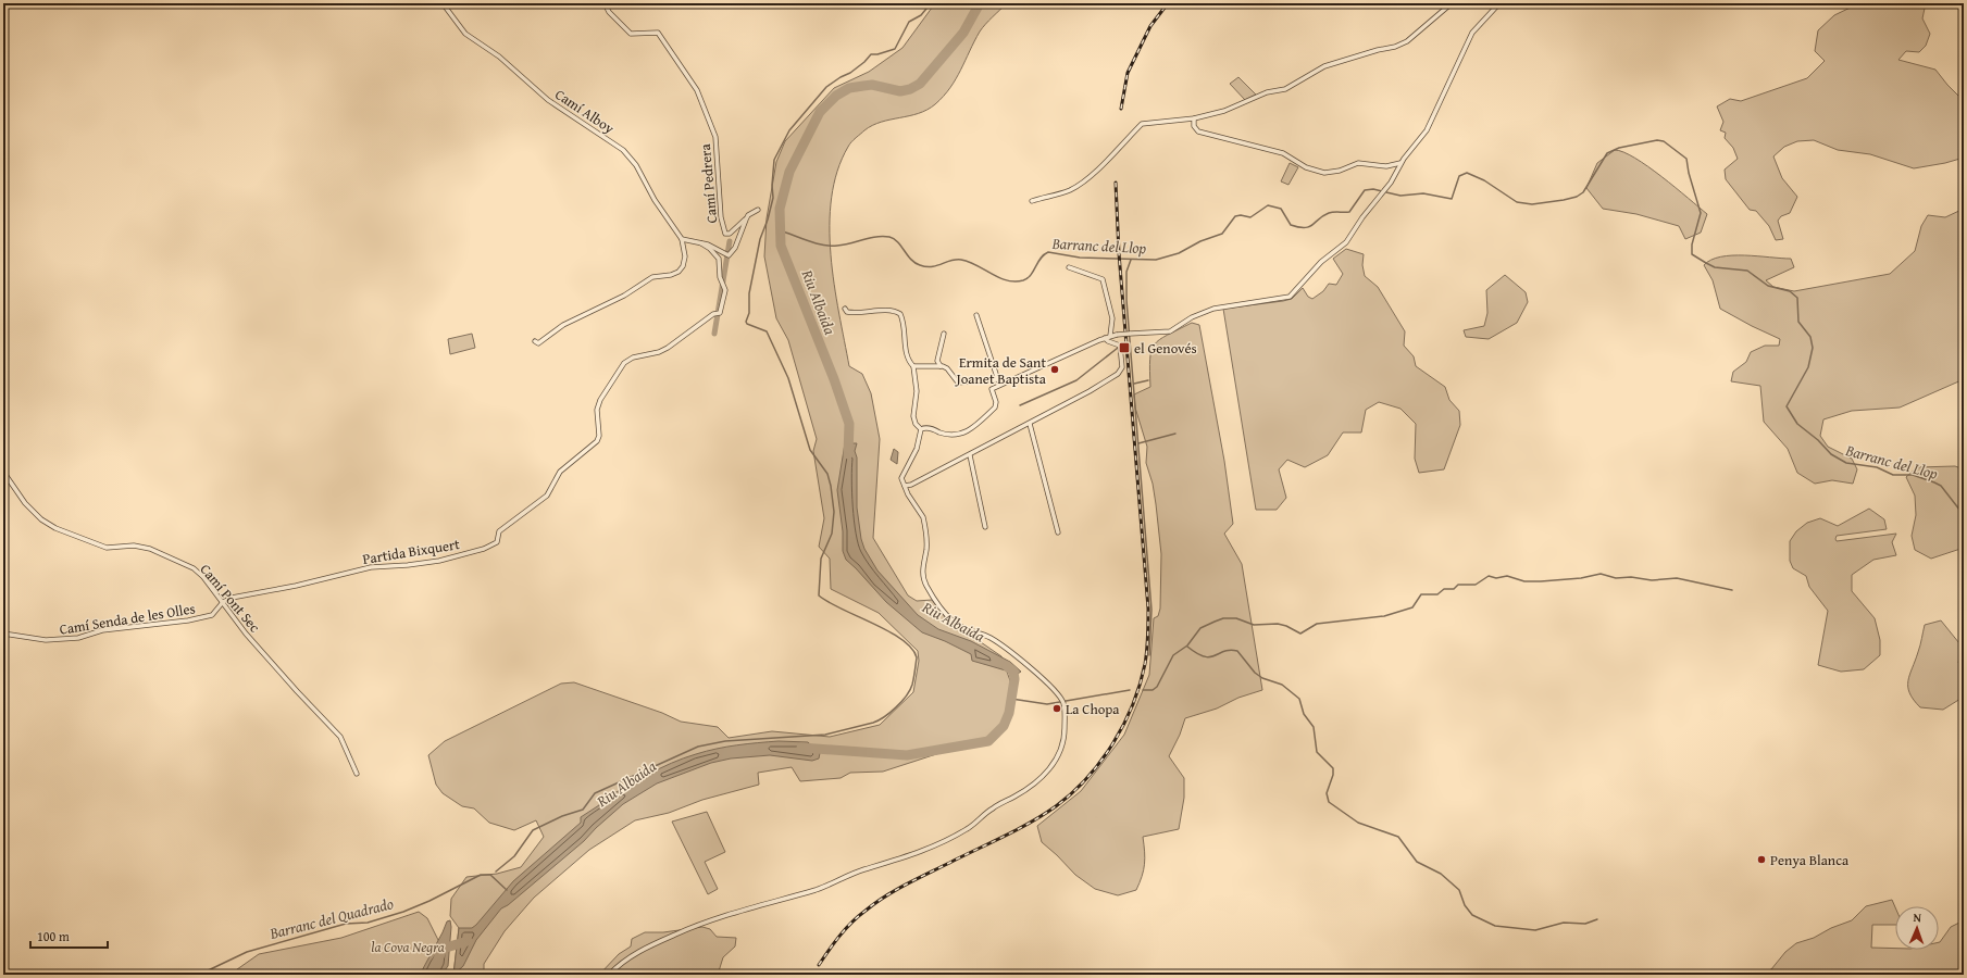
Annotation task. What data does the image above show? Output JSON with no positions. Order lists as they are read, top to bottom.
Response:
{
  "streets": {
    "street": [
      "Camí Alboy",
      "Camí Pedrera",
      "Partida Bixquert",
      "Camí Pont Sec",
      "Camí Senda de les Olles"
    ]
  },
  "crossings": [
    ["Partida Bixquert", "Camí Pont Sec"],
    ["Partida Bixquert", "Camí Senda de les Olles"],
    ["Camí Pont Sec", "Camí Senda de les Olles"]
  ],
  "water": ["Barranc del Llop", "Riu Albaida", "Barranc del Quadrado"],
  "parks": ["la Cova Negra"],
  "places": {
    "transit": ["el Genovés"],
    "other": ["Ermita de Sant Joanet Baptista", "La Chopa", "Penya Blanca"]
  },
  "scale_bar": "100 m",
  "north": "top"
}
